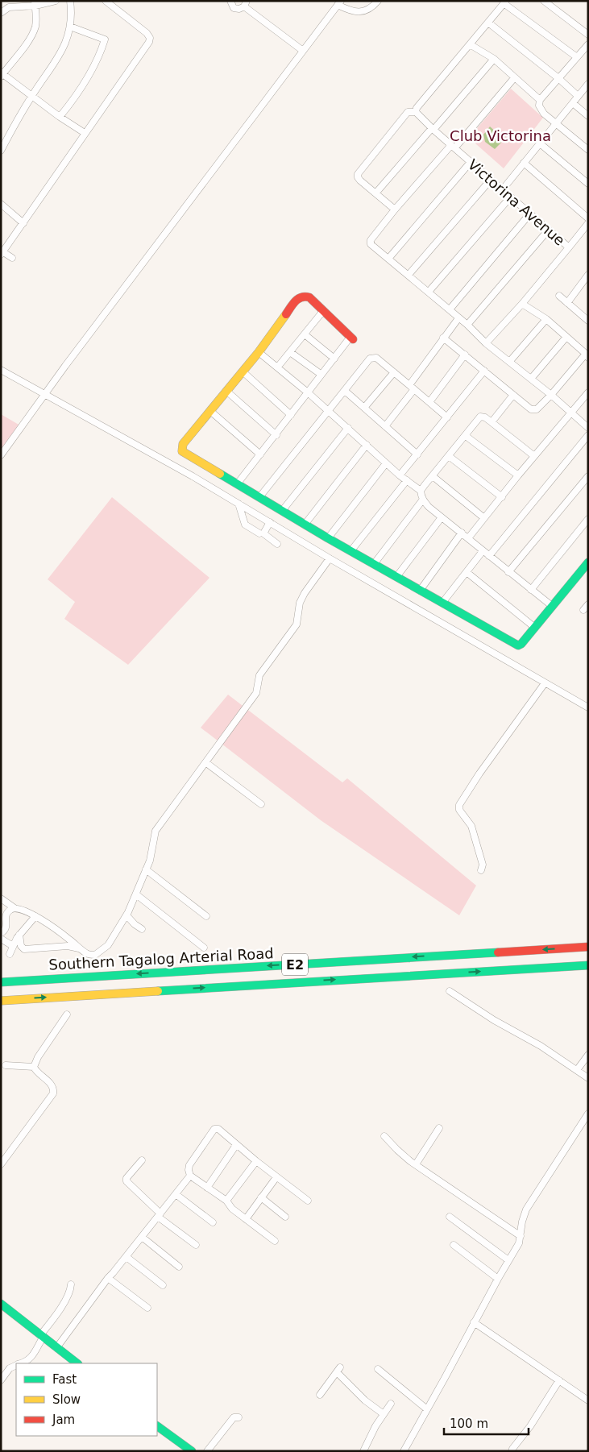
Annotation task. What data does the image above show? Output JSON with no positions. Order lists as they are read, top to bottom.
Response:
{
  "streets": {
    "main road": ["Southern Tagalog Arterial Road", "E2"],
    "street": ["Victorina Avenue"]
  },
  "parks": ["Club Victorina"],
  "legend": ["Fast", "Slow", "Jam"],
  "scale_bar": "100 m"
}
